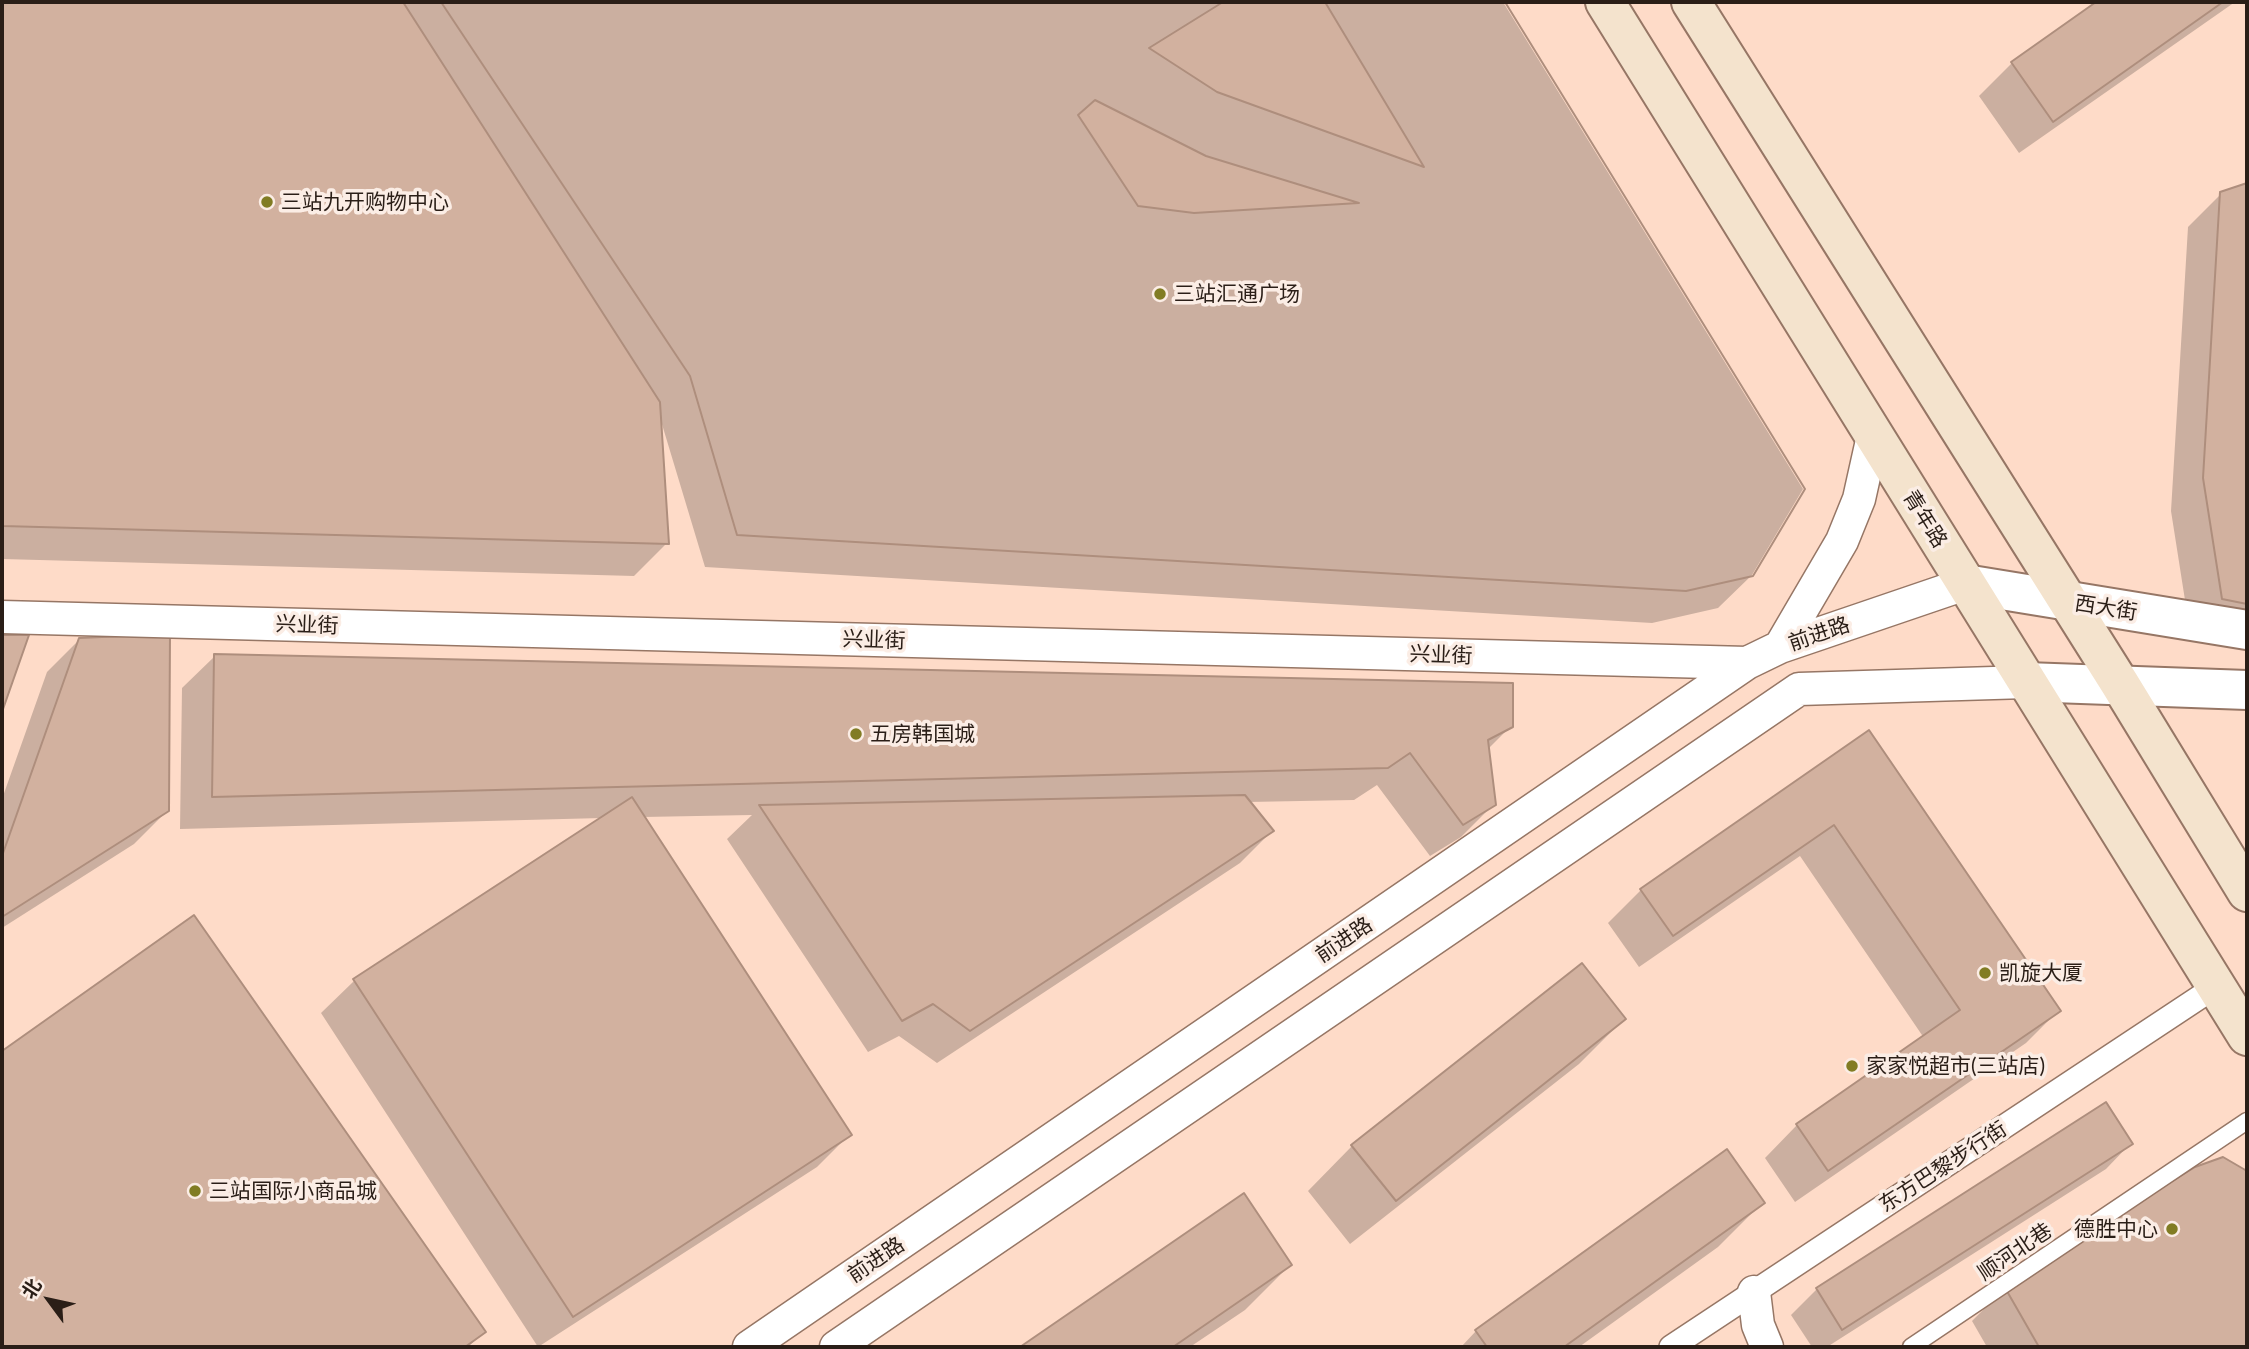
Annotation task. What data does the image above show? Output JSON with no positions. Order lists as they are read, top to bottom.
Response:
{
  "streets": {
    "main road": ["青年路"],
    "street": [
      "西大街",
      "兴业街",
      "前进路",
      "东方巴黎步行街"
    ],
    "lane": ["顺河北巷"]
  },
  "crossings": [
    ["青年路", "西大街"],
    ["青年路", "前进路"],
    ["青年路", "东方巴黎步行街"],
    ["西大街", "前进路"],
    ["兴业街", "前进路"]
  ],
  "places": [
    "三站九开购物中心",
    "三站汇通广场",
    "五房韩国城",
    "凯旋大厦",
    "家家悦超市(三站店)",
    "三站国际小商品城",
    "德胜中心"
  ],
  "north": "top left"
}
